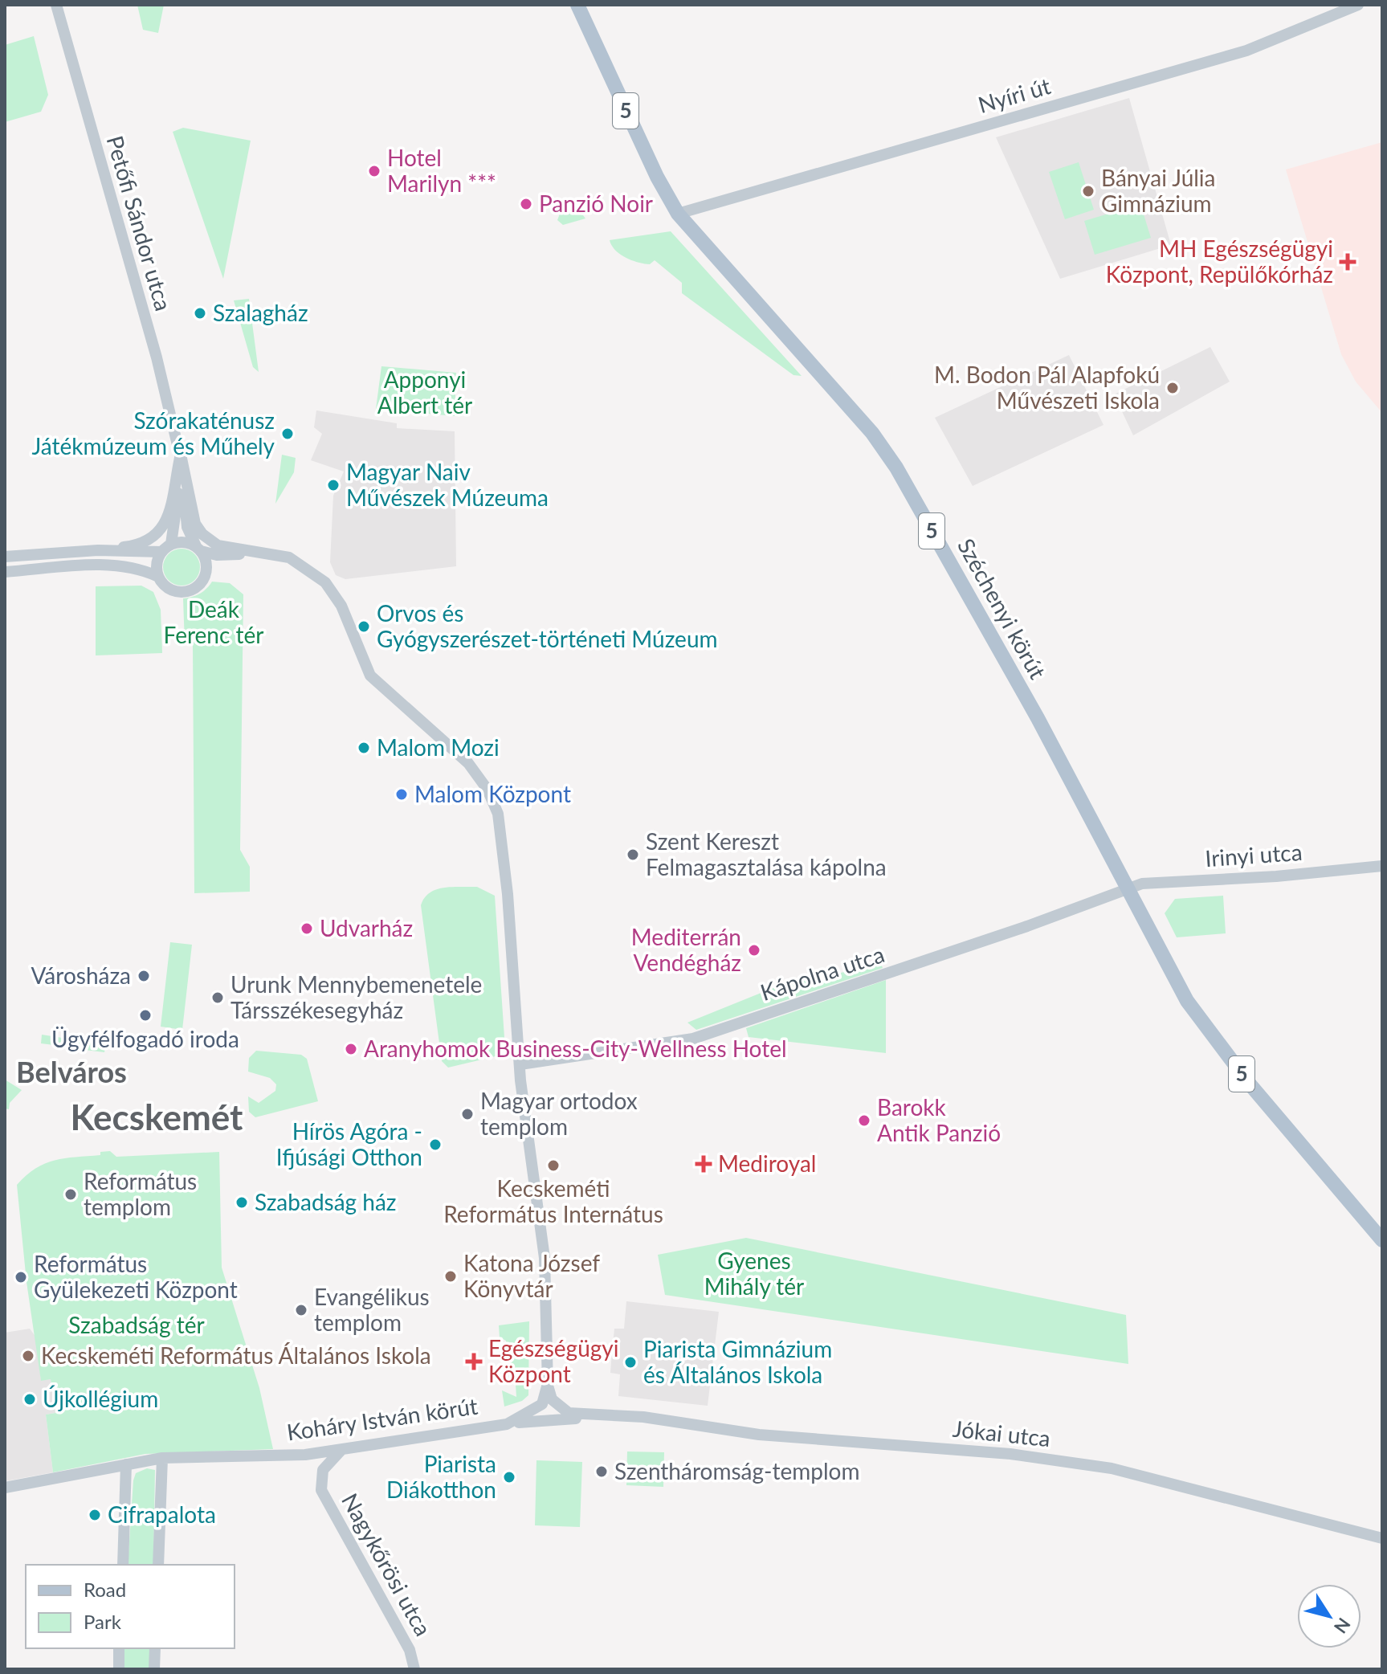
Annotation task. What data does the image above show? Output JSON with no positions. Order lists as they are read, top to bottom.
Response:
{
  "streets": {
    "main road": ["5", "Széchenyi körút"],
    "street": [
      "Nyíri út",
      "Petőfi Sándor utca",
      "Irinyi utca",
      "Kápolna utca",
      "Koháry István körút",
      "Jókai utca",
      "Nagykőrösi utca"
    ]
  },
  "crossings": [
    ["Nyíri út", "Széchenyi körút"],
    ["Széchenyi körút", "Irinyi utca"],
    ["Széchenyi körút", "Kápolna utca"],
    ["Irinyi utca", "Kápolna utca"],
    ["Koháry István körút", "Nagykőrösi utca"]
  ],
  "districts": ["Belváros", "Kecskemét"],
  "parks": [
    "Apponyi Albert tér",
    "Deák Ferenc tér",
    "Gyenes Mihály tér",
    "Szabadság tér"
  ],
  "places": {
    "other": [
      "Hotel Marilyn ***",
      "Bányai Júlia Gimnázium",
      "Panzió Noir",
      "Szalagház",
      "M. Bodon Pál Alapfokú Művészeti Iskola",
      "Szórakaténusz Játékmúzeum és Műhely",
      "Magyar Naiv Művészek Múzeuma",
      "Orvos és Gyógyszerészet-történeti Múzeum",
      "Malom Mozi",
      "Malom Központ",
      "Szent Kereszt Felmagasztalása kápolna",
      "Udvarház",
      "Mediterrán Vendégház",
      "Városháza",
      "Urunk Mennybemenetele Társszékesegyház",
      "Ügyfélfogadó iroda",
      "Aranyhomok Business-City-Wellness Hotel",
      "Magyar ortodox templom",
      "Barokk Antik Panzió",
      "Hírös Agóra - Ifjúsági Otthon",
      "Kecskeméti Református Internátus",
      "Református templom",
      "Szabadság ház",
      "Katona József Könyvtár",
      "Református Gyülekezeti Központ",
      "Evangélikus templom",
      "Kecskeméti Református Általános Iskola",
      "Piarista Gimnázium és Általános Iskola",
      "Újkollégium",
      "Szentháromság-templom",
      "Piarista Diákotthon",
      "Cifrapalota"
    ],
    "health": ["MH Egészségügyi Központ, Repülőkórház", "Mediroyal", "Egészségügyi Központ"]
  },
  "legend": ["Road", "Park"],
  "north": "bottom right"
}
